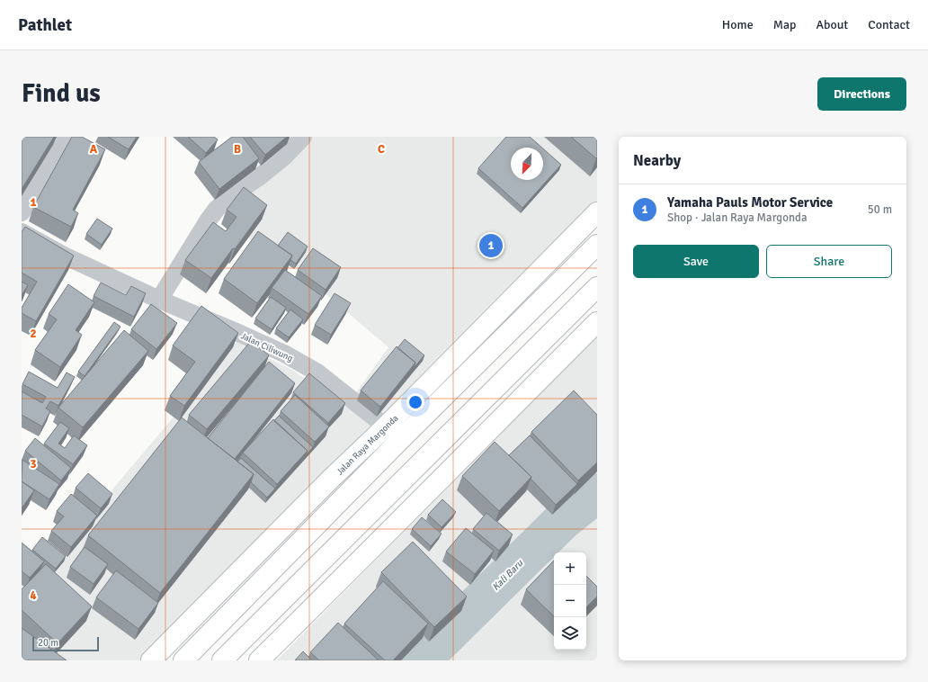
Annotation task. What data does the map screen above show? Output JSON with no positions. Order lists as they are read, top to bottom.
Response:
{
  "streets": {
    "highway": ["Jalan Raya Margonda"],
    "street": ["Jalan Ciliwung"]
  },
  "crossings": [
    ["Jalan Ciliwung", "Jalan Raya Margonda"]
  ],
  "water": ["Kali Baru"],
  "scale_bar": "20 m",
  "north": "bottom left",
  "page": {
    "header": "Pathlet",
    "nav": [
      "Home",
      "Map",
      "About",
      "Contact"
    ],
    "buttons": [
      "Directions",
      ["Save", "Share"]
    ],
    "title": "Find us",
    "heading": "Nearby",
    "list": [
      {
        "mark": "1",
        "name": "Yamaha Pauls Motor Service",
        "note": "Shop · Jalan Raya Margonda",
        "value": "50 m"
      }
    ],
    "pins": "1",
    "map_buttons": ["+", "−"],
    "scale": "20 m"
  },
  "grid": {
    "columns": ["A", "B", "C"],
    "rows": [
      "1",
      "2",
      "3",
      "4"
    ]
  }
}
